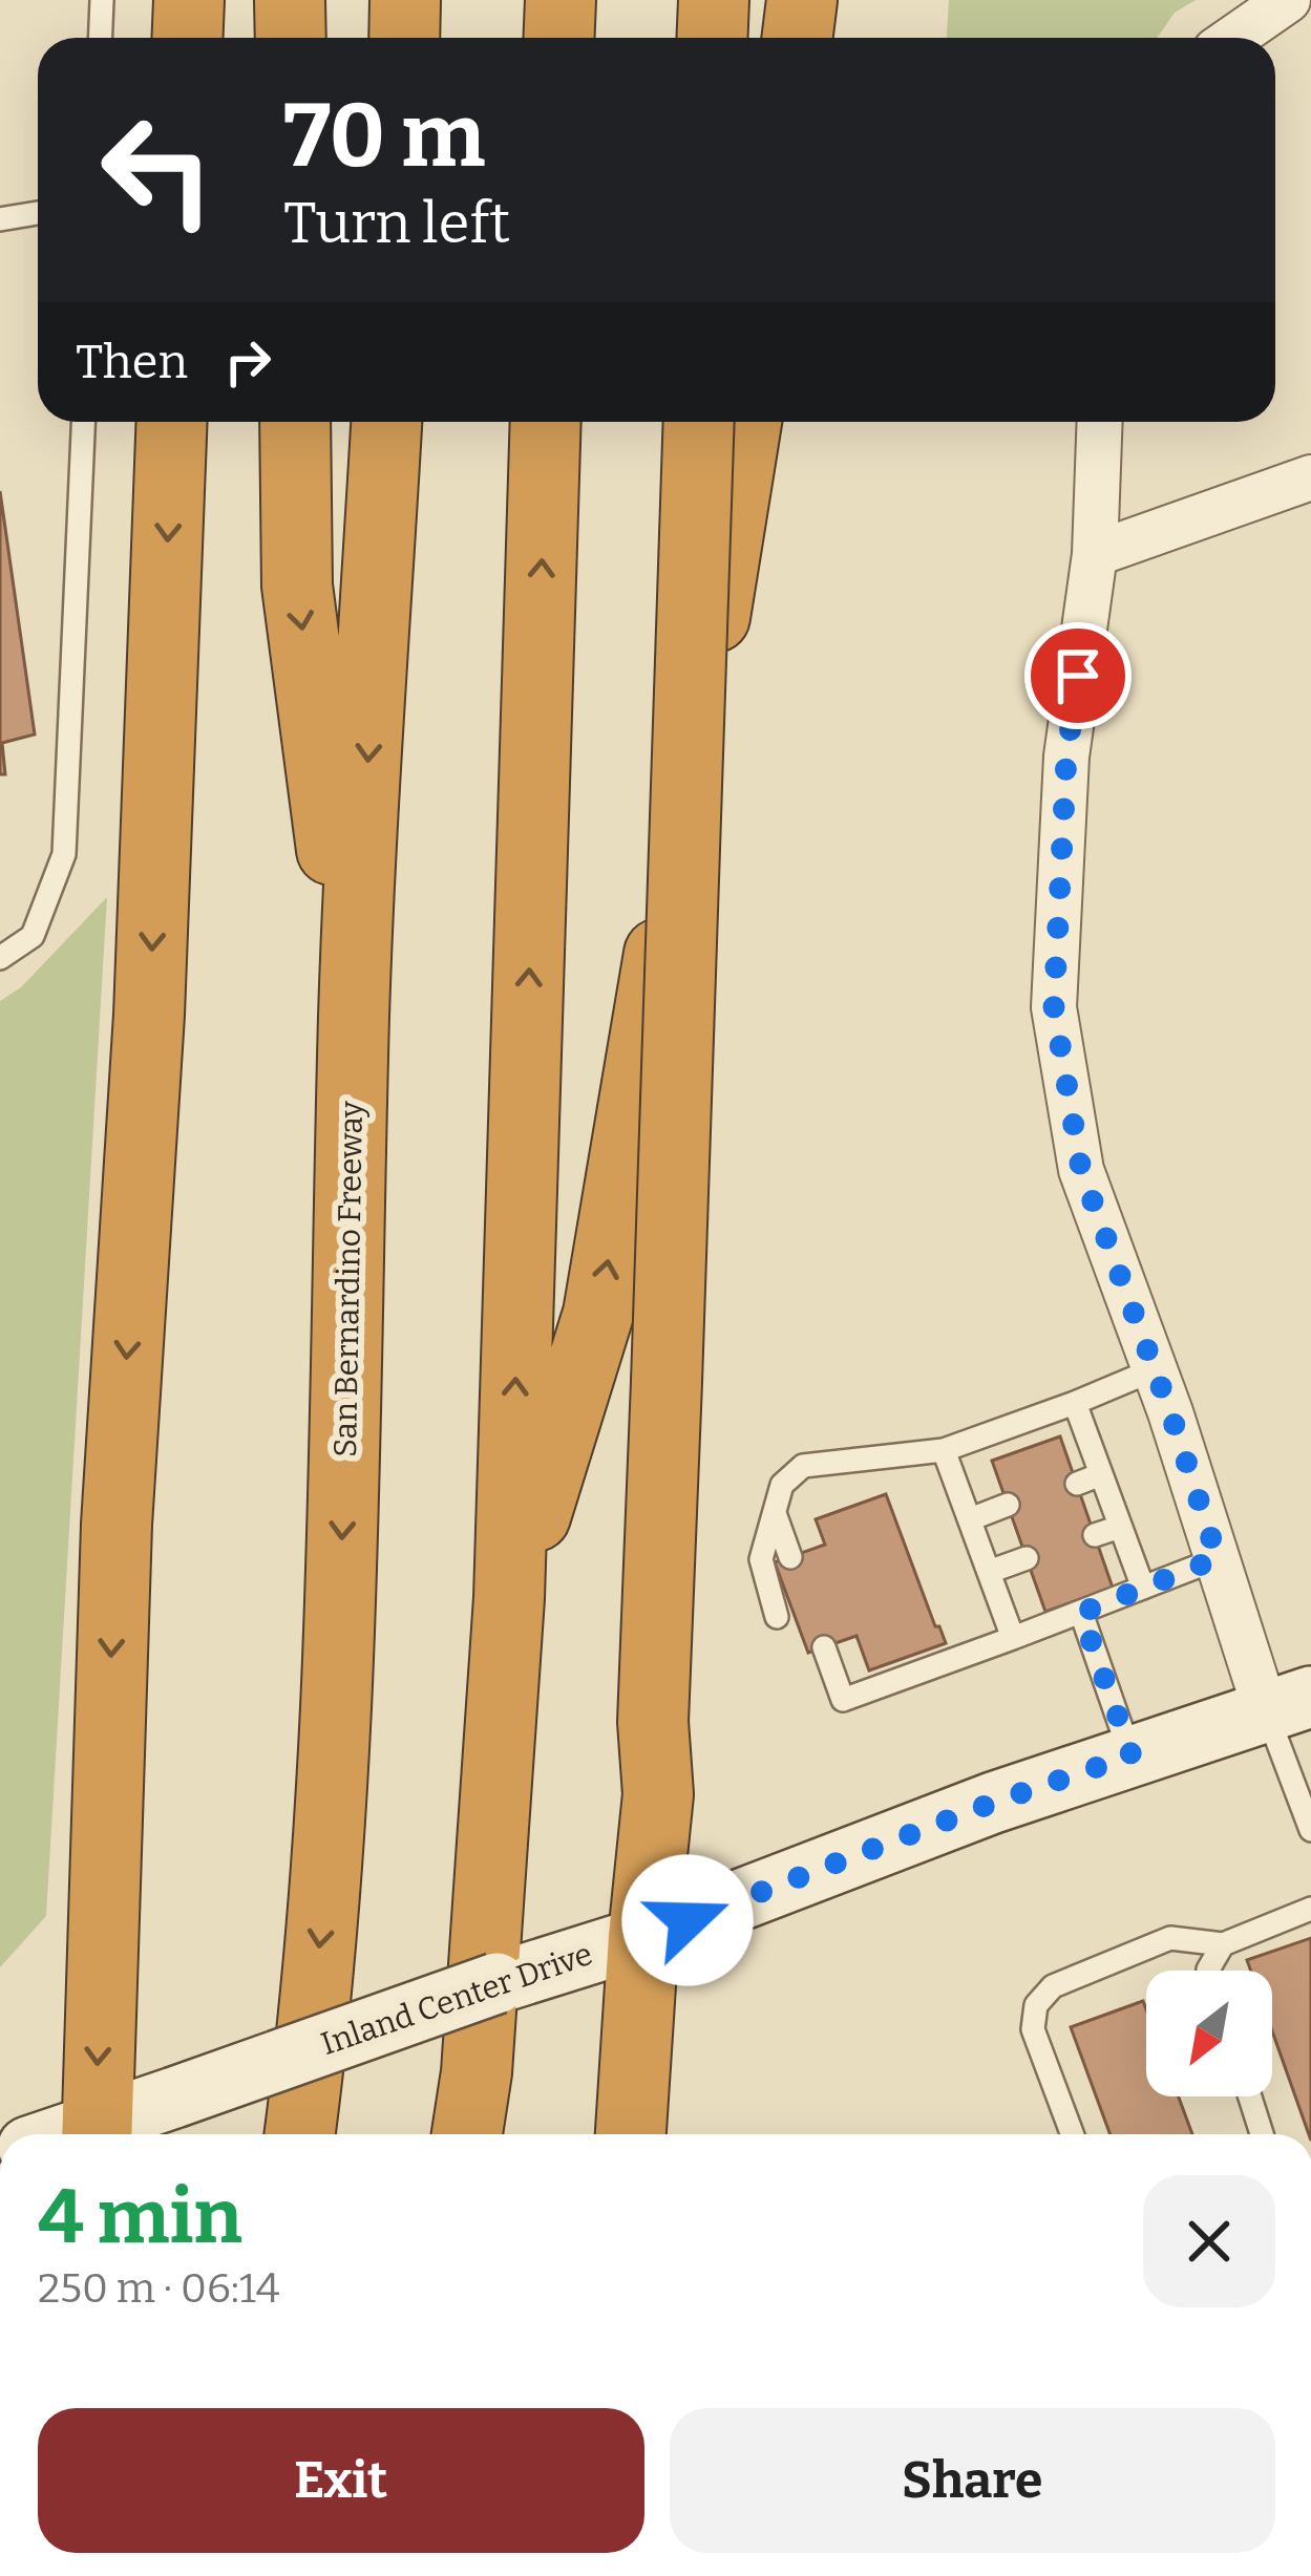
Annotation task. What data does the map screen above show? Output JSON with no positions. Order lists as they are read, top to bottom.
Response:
{
  "streets": {
    "highway": ["San Bernardino Freeway"],
    "main road": ["Inland Center Drive"]
  },
  "north": "bottom left",
  "page": {
    "turn": ["70 m", "Turn left"],
    "then": "Then",
    "heading": ["4 min", "250 m · 06:14"],
    "buttons": ["Exit", "Share"]
  }
}
